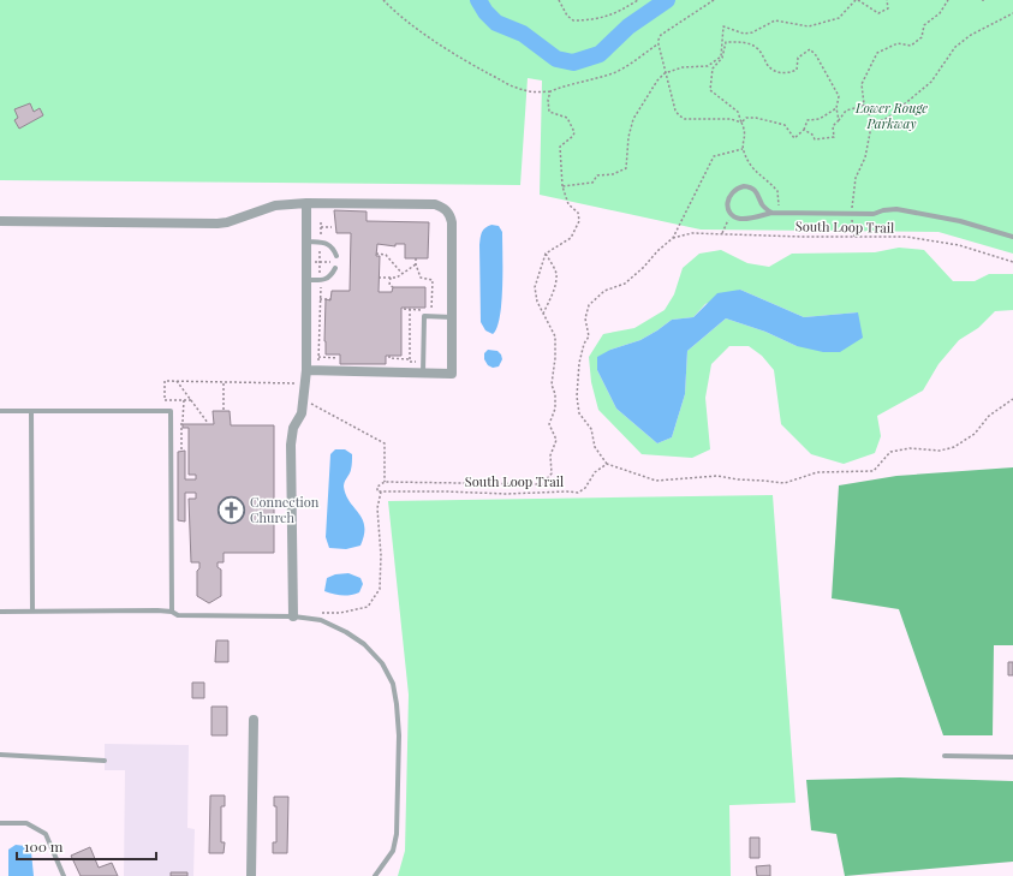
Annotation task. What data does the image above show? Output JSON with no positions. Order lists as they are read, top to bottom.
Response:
{
  "streets": {
    "path": ["South Loop Trail"]
  },
  "parks": ["Lower Rouge Parkway"],
  "places": {
    "church": ["Connection Church"]
  },
  "scale_bar": "100 m"
}
